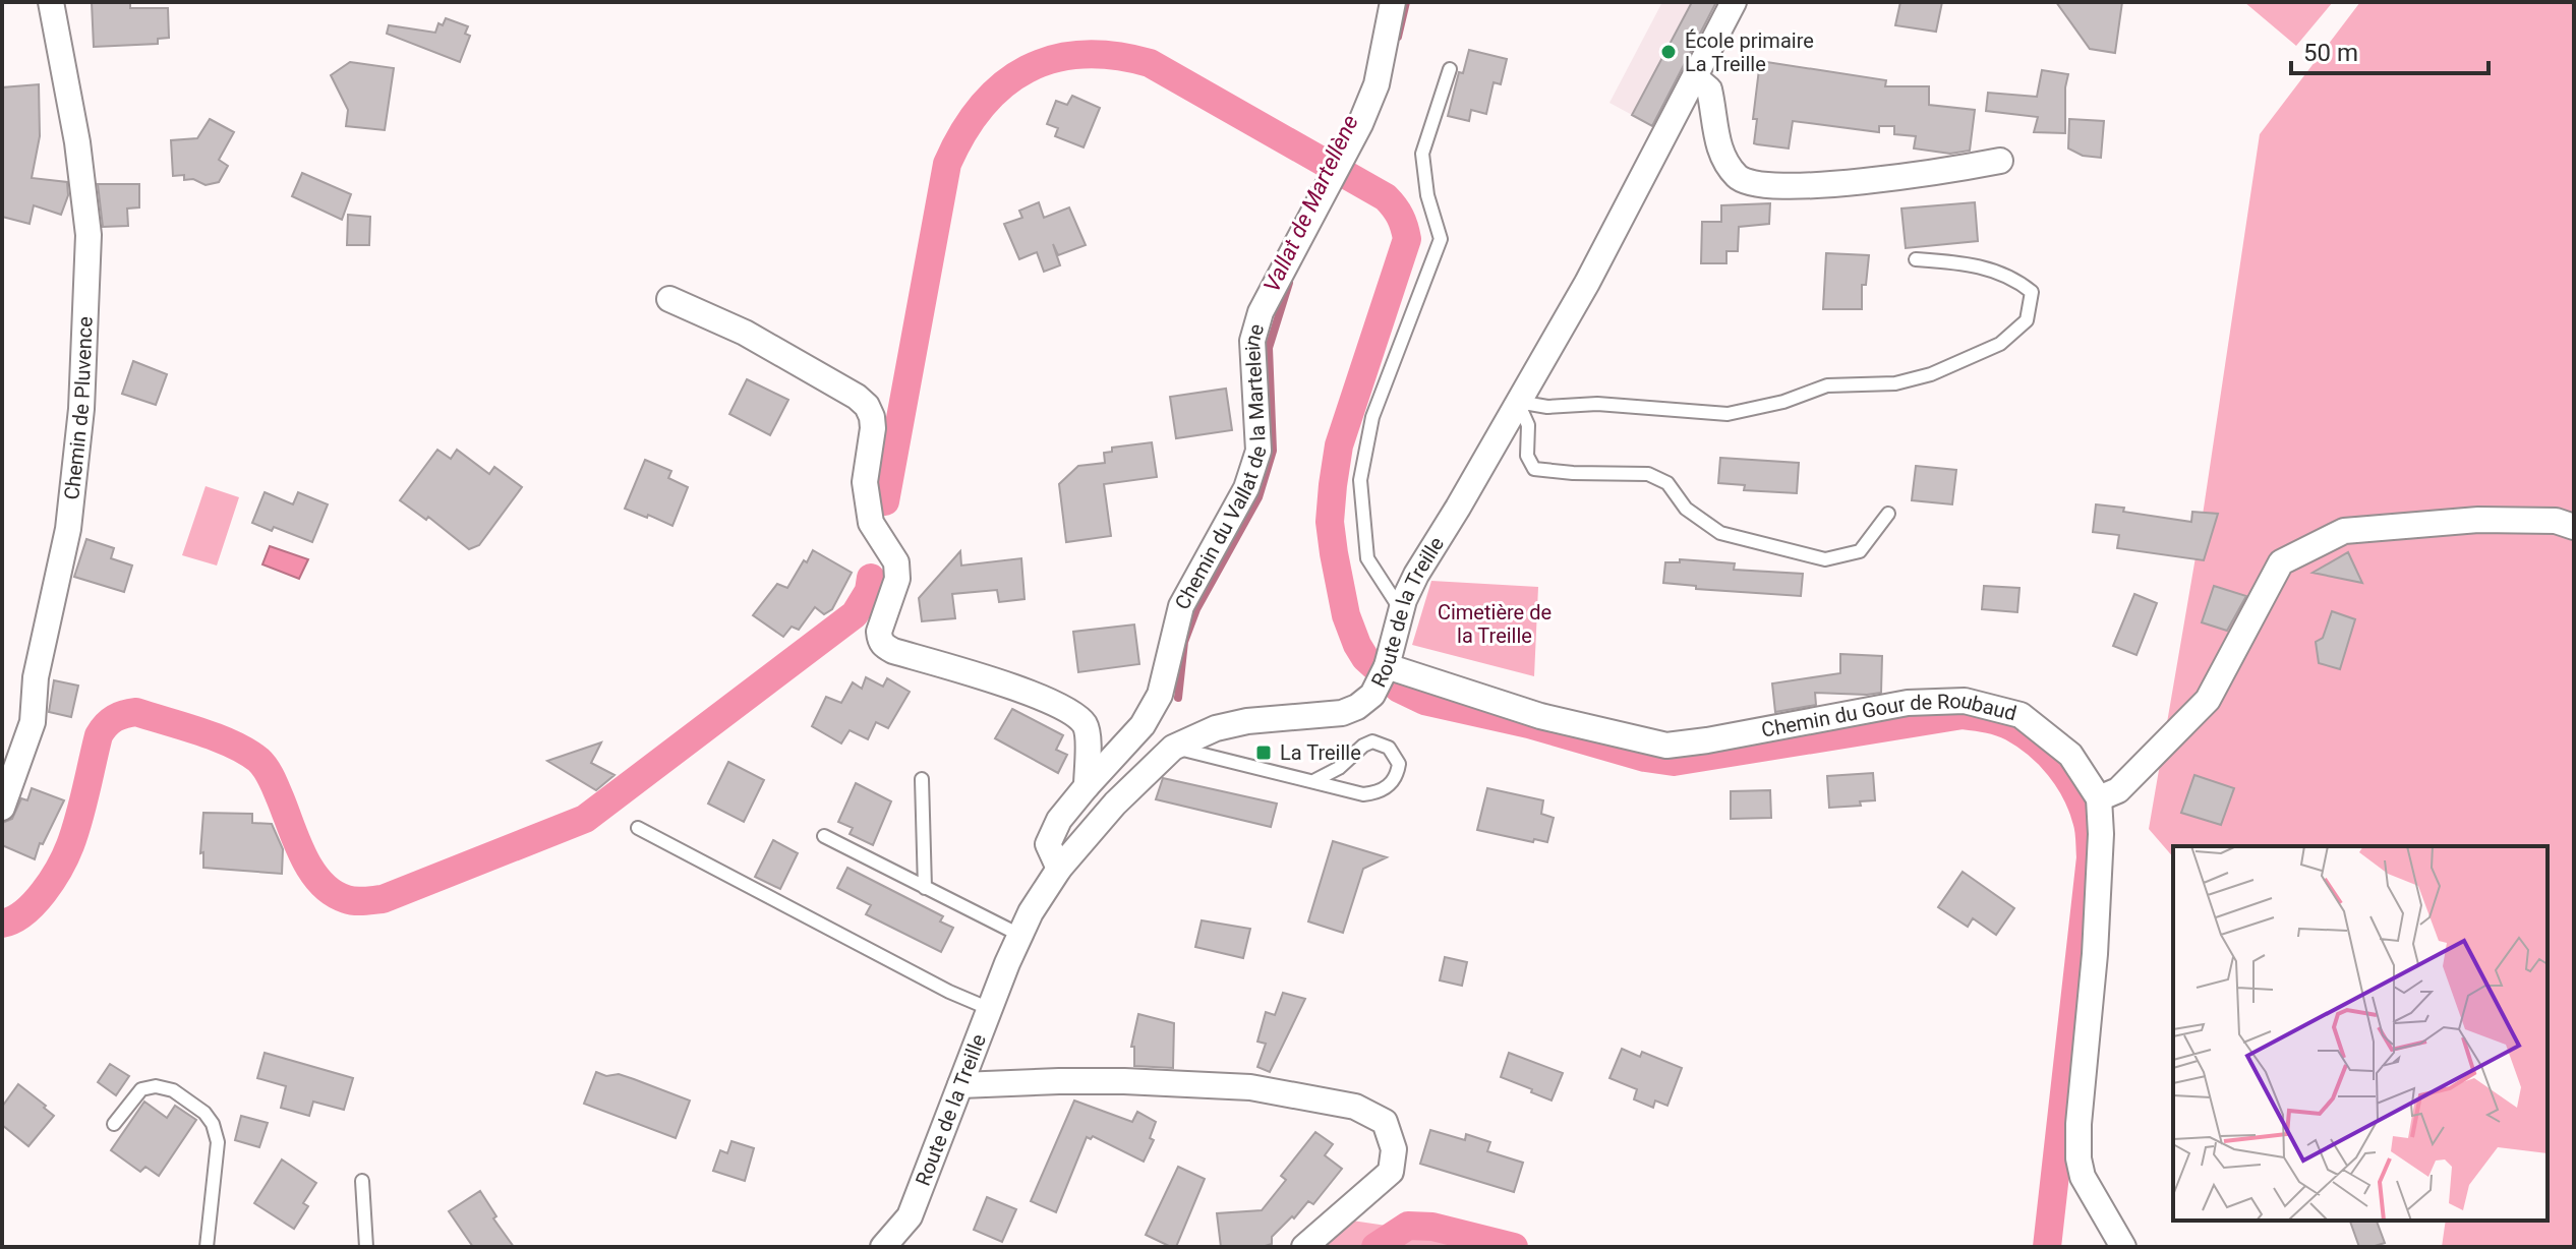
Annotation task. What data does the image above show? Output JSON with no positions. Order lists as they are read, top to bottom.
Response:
{
  "streets": {
    "street": [
      "Chemin de Pluvence",
      "Chemin du Vallat de la Marteleine",
      "Route de la Treille",
      "Chemin du Gour de Roubaud"
    ]
  },
  "crossings": [
    ["Chemin du Vallat de la Marteleine", "Route de la Treille"],
    ["Route de la Treille", "Chemin du Gour de Roubaud"]
  ],
  "water": ["Vallat de Martellène"],
  "parks": ["Cimetière de la Treille"],
  "places": {
    "other": ["École primaire La Treille"],
    "transit": ["La Treille"]
  },
  "scale_bar": "50 m"
}
